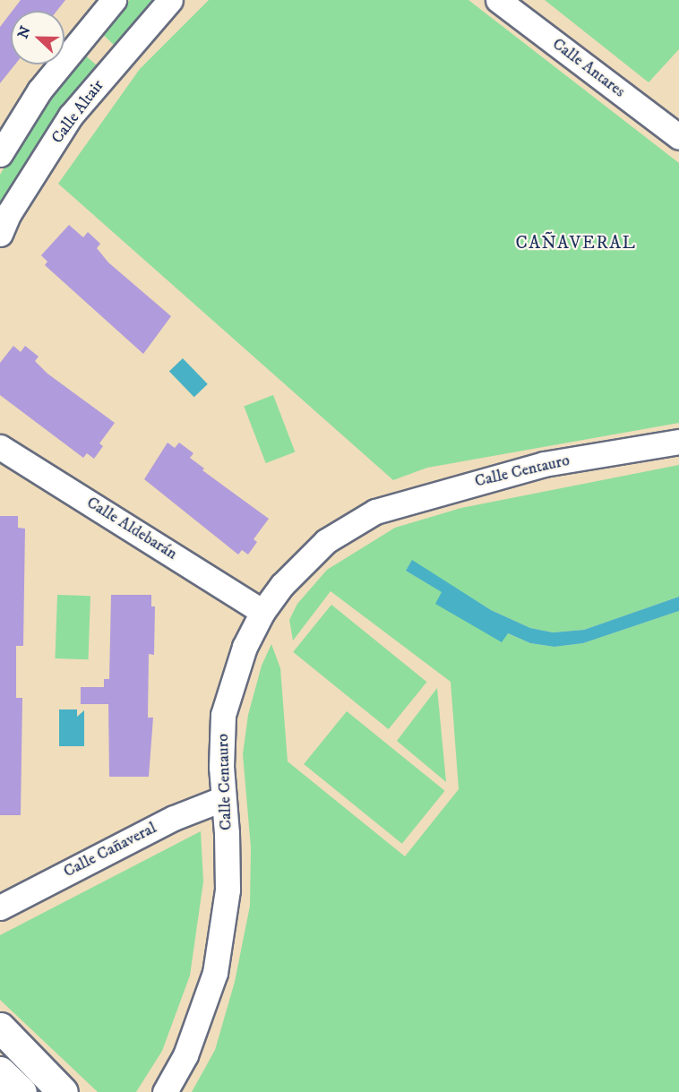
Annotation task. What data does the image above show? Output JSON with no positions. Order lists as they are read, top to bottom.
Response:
{
  "streets": {
    "street": [
      "Calle Antares",
      "Calle Altair",
      "Calle Centauro",
      "Calle Aldebarán",
      "Calle Cañaveral"
    ]
  },
  "crossings": [
    ["Calle Centauro", "Calle Aldebarán"],
    ["Calle Centauro", "Calle Cañaveral"]
  ],
  "districts": ["CAÑAVERAL"],
  "north": "left"
}
